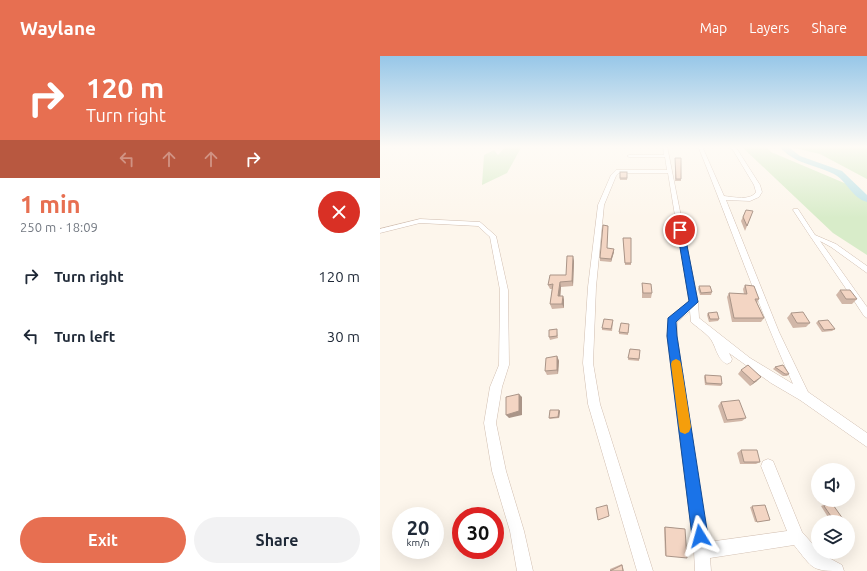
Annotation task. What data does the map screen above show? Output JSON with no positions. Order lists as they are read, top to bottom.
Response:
{
  "page": {
    "header": "Waylane",
    "nav": ["Map", "Layers", "Share"],
    "turn": ["120 m", "Turn right"],
    "heading": ["1 min", "250 m · 18:09"],
    "list": [
      {
        "name": "Turn right",
        "value": "120 m"
      },
      {
        "name": "Turn left",
        "value": "30 m"
      }
    ],
    "speed": "20 km/h",
    "limit": "30",
    "buttons": ["Exit", "Share"]
  }
}
